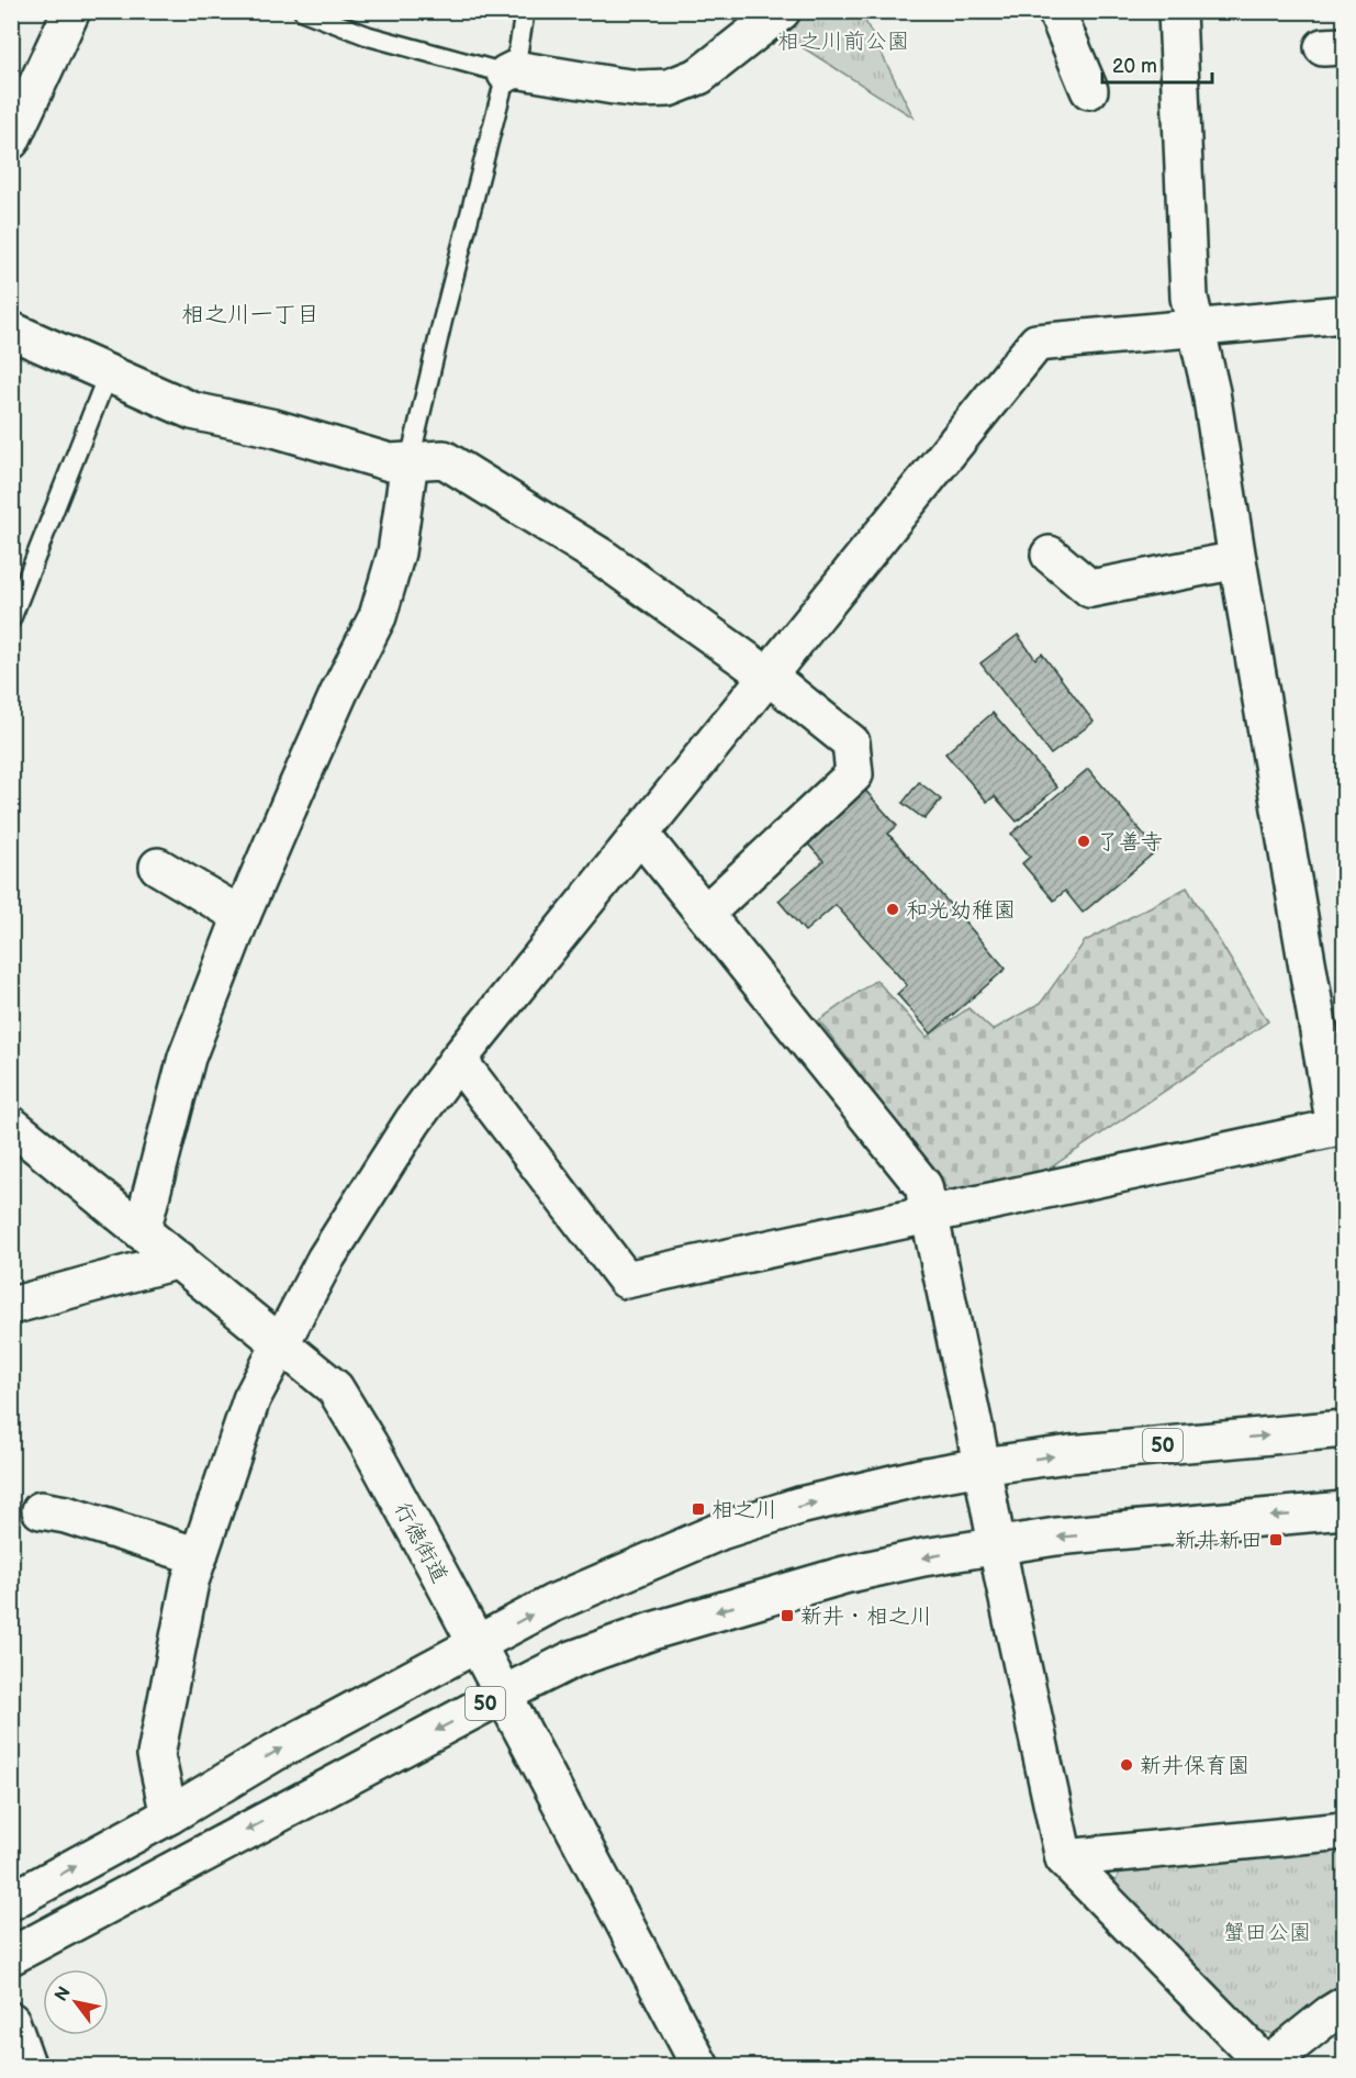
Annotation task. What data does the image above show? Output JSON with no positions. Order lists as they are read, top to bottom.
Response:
{
  "streets": {
    "street": ["50", "行徳街道"]
  },
  "crossings": [
    ["50", "行徳街道"]
  ],
  "districts": ["相之川一丁目"],
  "parks": ["相之川前公園", "蟹田公園"],
  "places": {
    "other": ["了善寺", "和光幼稚園", "新井保育園"],
    "transit": ["相之川", "新井新田", "新井・相之川"]
  },
  "scale_bar": "20 m",
  "north": "top left"
}
